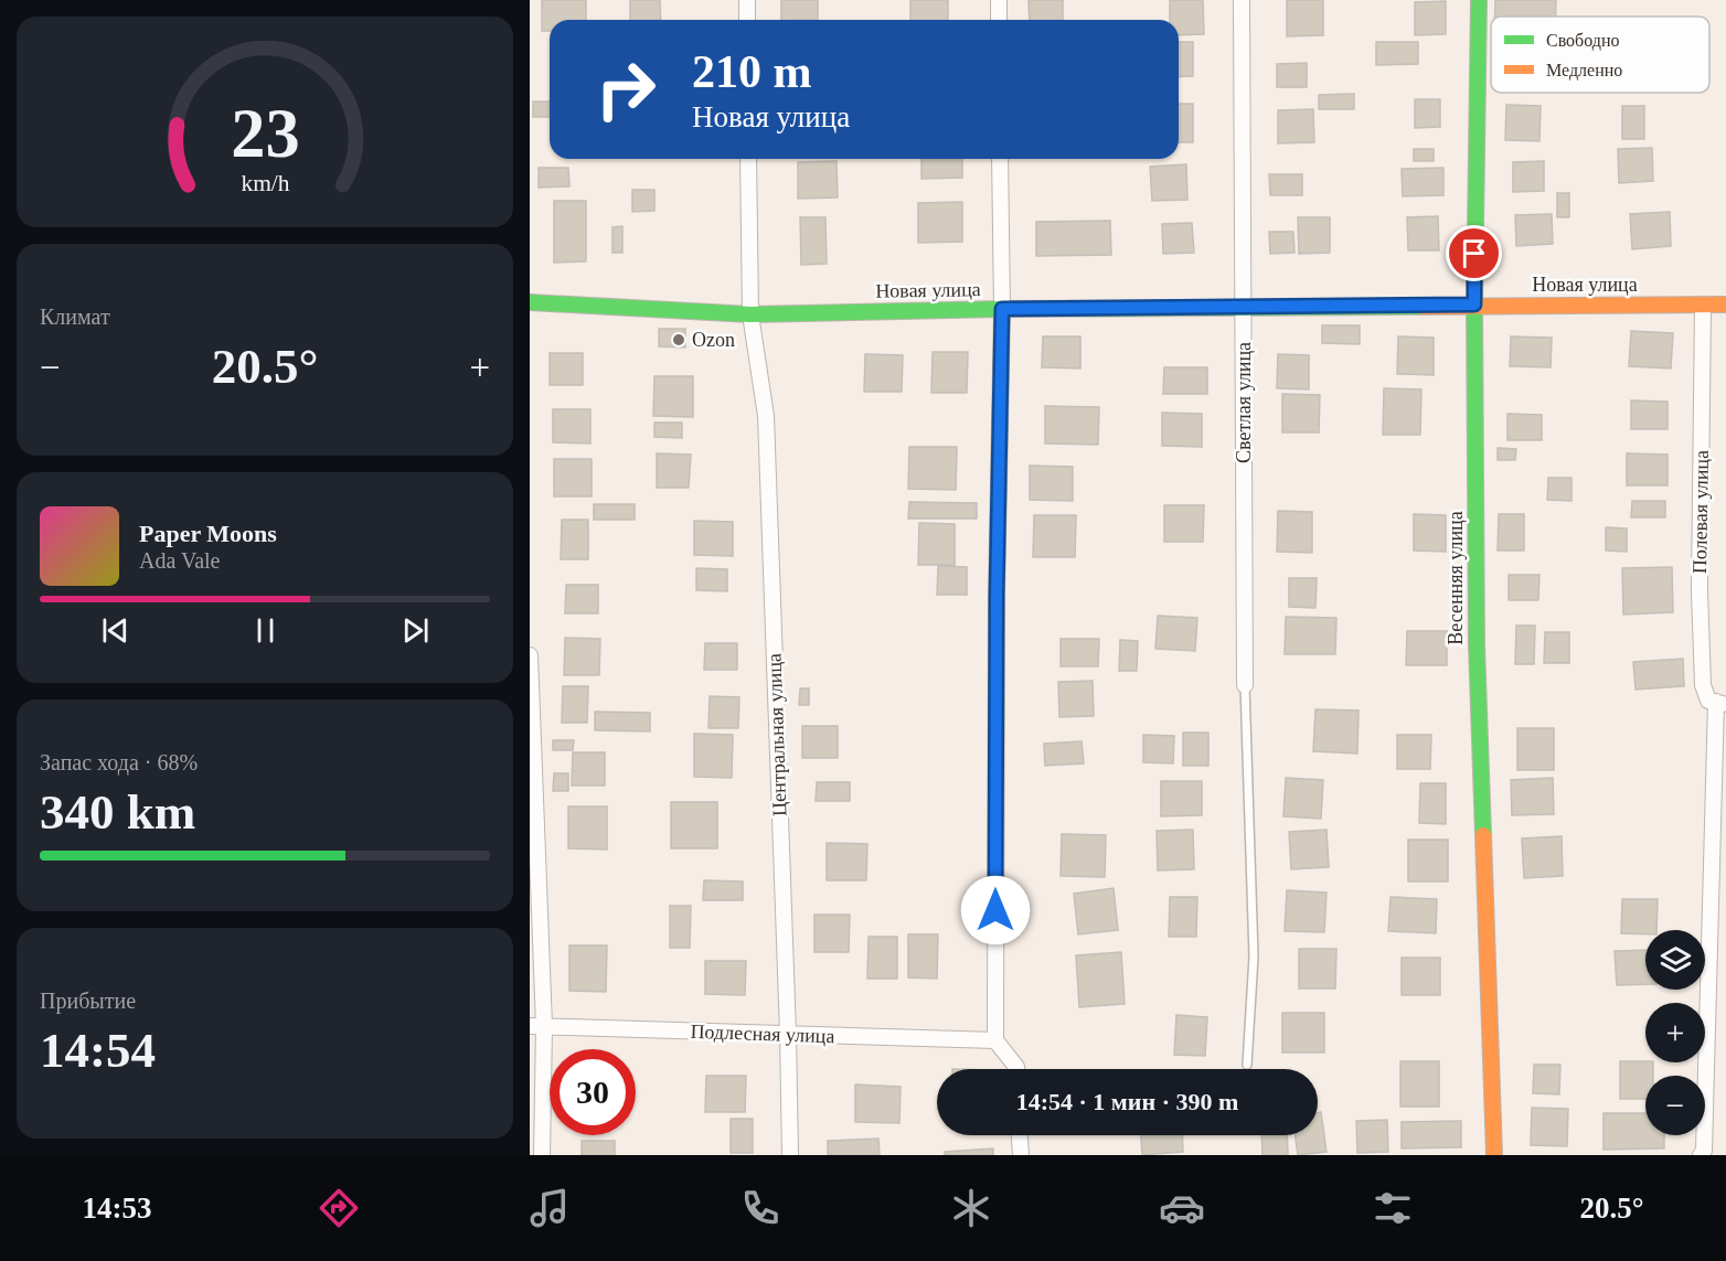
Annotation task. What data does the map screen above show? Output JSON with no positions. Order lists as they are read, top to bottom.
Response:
{
  "streets": {
    "street": [
      "Новая улица",
      "Светлая улица",
      "Полевая улица",
      "Весенняя улица",
      "Центральная улица",
      "Подлесная улица"
    ]
  },
  "crossings": [
    ["Новая улица", "Светлая улица"],
    ["Новая улица", "Полевая улица"],
    ["Новая улица", "Весенняя улица"],
    ["Новая улица", "Центральная улица"],
    ["Центральная улица", "Подлесная улица"]
  ],
  "places": ["Ozon"],
  "legend": ["Свободно", "Медленно"],
  "page": {
    "turn": ["210 m", "Новая улица"],
    "tile": [
      "Климат",
      ["Запас хода · 68%", "340 km"],
      ["Прибытие", "14:54"]
    ],
    "heat": ["−", "20.5°", "+"],
    "song": ["Paper Moons", "Ada Vale"],
    "map_buttons": ["+", "−"],
    "limit": "30",
    "trip": "14:54 · 1 мин · 390 m",
    "tabs": ["14:53", "20.5°"],
    "gauge": ["23", "km/h"]
  }
}
